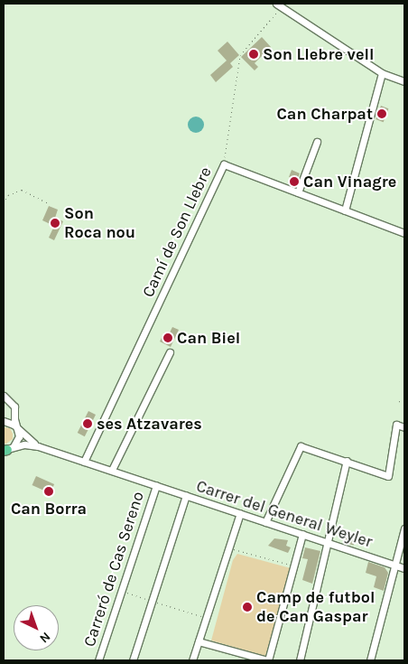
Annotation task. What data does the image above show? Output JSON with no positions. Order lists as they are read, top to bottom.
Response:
{
  "streets": {
    "street": ["Camí de Son Llebre", "Carrer del General Weyler", "Carreró de Cas Sereno"]
  },
  "crossings": [
    ["Camí de Son Llebre", "Carrer del General Weyler"],
    ["Carrer del General Weyler", "Carreró de Cas Sereno"]
  ],
  "places": [
    "Son Llebre vell",
    "Can Charpat",
    "Can Vinagre",
    "Son Roca nou",
    "Can Biel",
    "ses Atzavares",
    "Can Borra",
    "Camp de futbol de Can Gaspar"
  ],
  "north": "bottom right"
}
